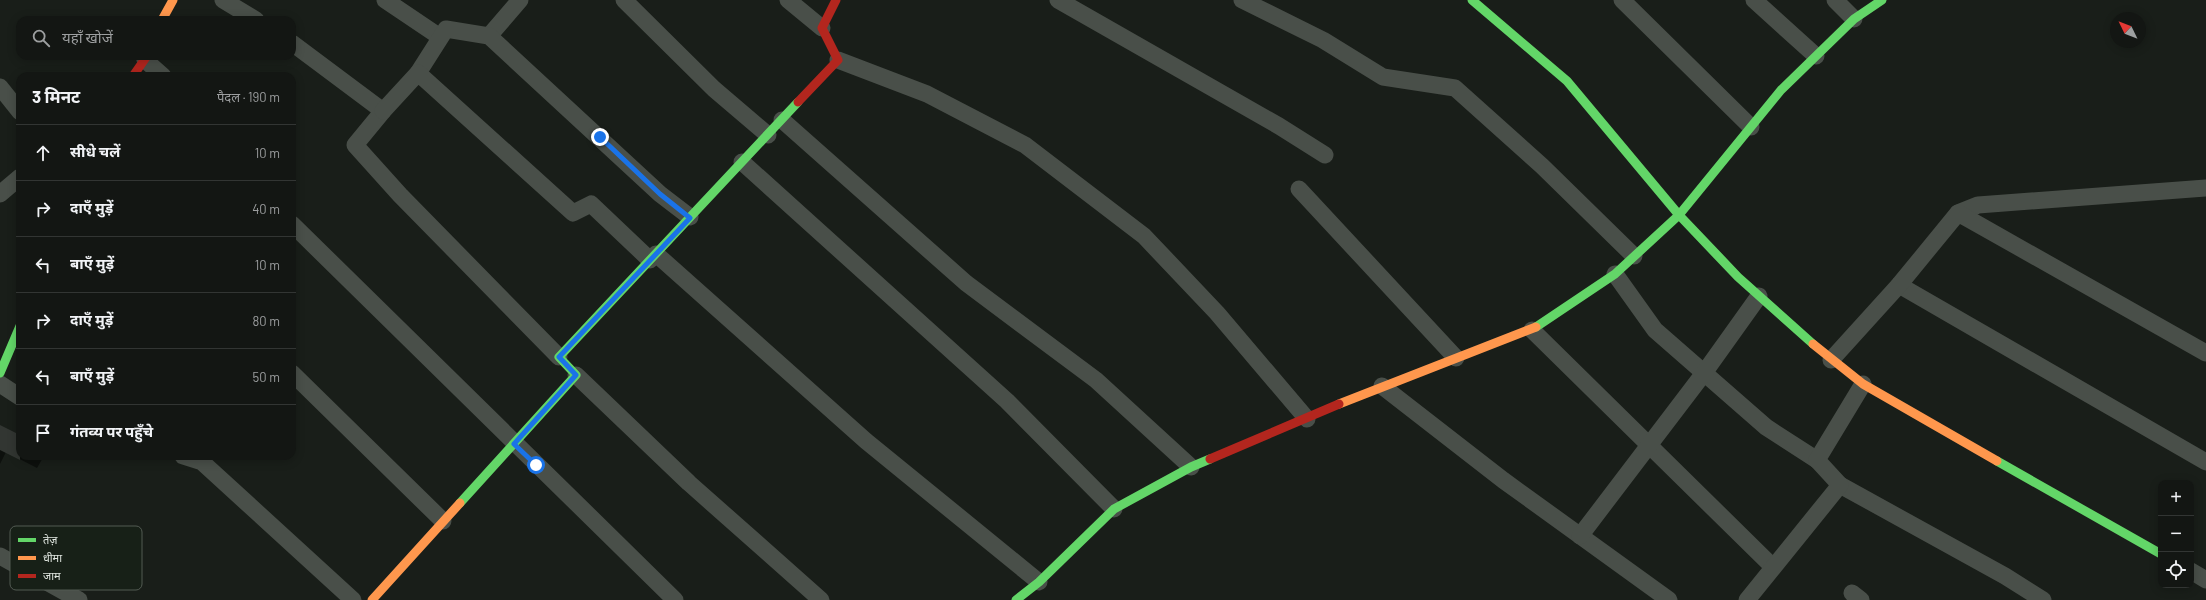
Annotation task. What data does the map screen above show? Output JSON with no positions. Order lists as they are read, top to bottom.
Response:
{
  "legend": ["तेज़", "धीमा", "जाम"],
  "north": "top left",
  "page": {
    "search": "यहाँ खोजें",
    "heading": ["3 मिनट", "पैदल · 190 m"],
    "list": [
      ["सीधे चलें", "10 m"],
      ["दाएँ मुड़ें", "40 m"],
      ["बाएँ मुड़ें", "10 m"],
      ["दाएँ मुड़ें", "80 m"],
      ["बाएँ मुड़ें", "50 m"],
      "गंतव्य पर पहुँचे"
    ],
    "map_buttons": ["+", "−"]
  }
}
